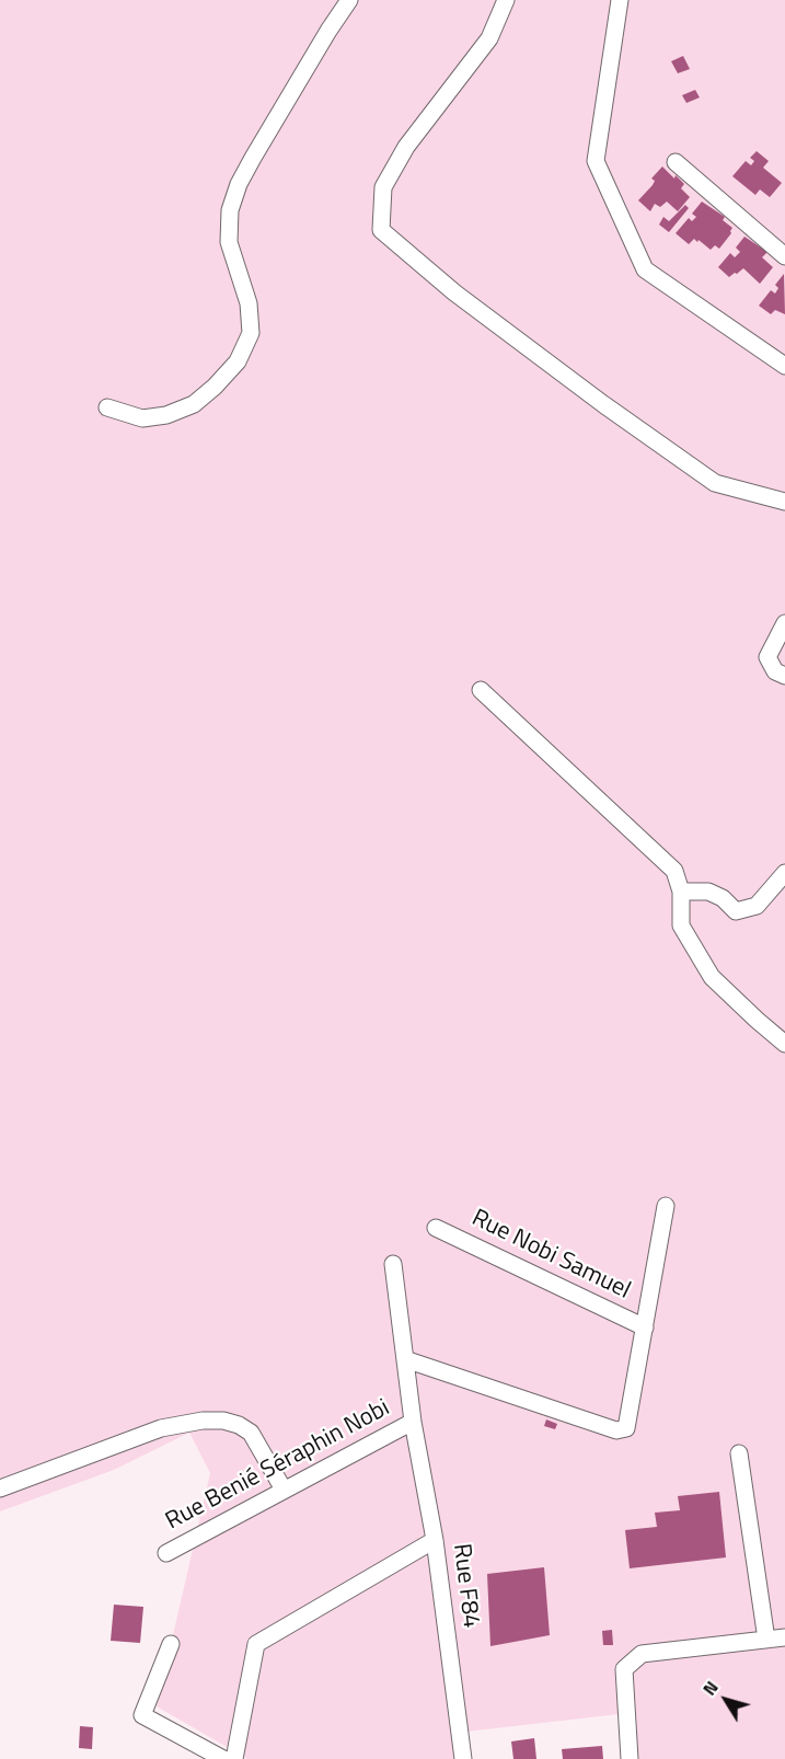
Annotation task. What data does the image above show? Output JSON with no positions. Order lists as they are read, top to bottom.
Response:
{
  "streets": {
    "street": ["Rue Nobi Samuel", "Rue Benié Séraphin Nobi", "Rue F84"]
  },
  "crossings": [
    ["Rue Benié Séraphin Nobi", "Rue F84"]
  ],
  "north": "top left"
}
